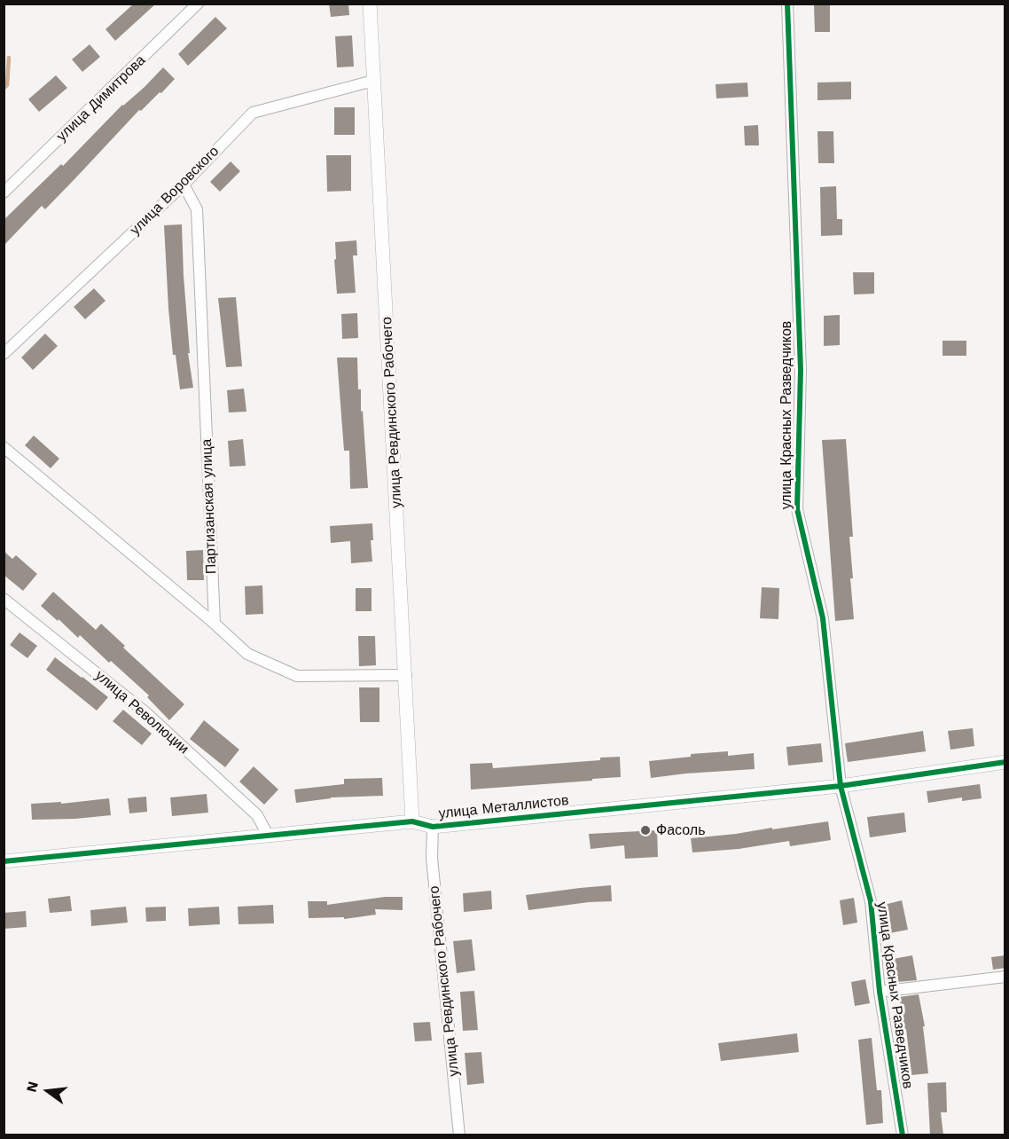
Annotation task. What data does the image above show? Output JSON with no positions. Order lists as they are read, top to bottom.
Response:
{
  "streets": {
    "street": [
      "улица Димитрова",
      "улица Воровского",
      "улица Ревдинского Рабочего",
      "улица Красных Разведчиков",
      "Партизанская улица",
      "улица Революции",
      "улица Металлистов"
    ]
  },
  "crossings": [
    ["улица Воровского", "улица Ревдинского Рабочего"],
    ["улица Воровского", "Партизанская улица"],
    ["улица Ревдинского Рабочего", "улица Металлистов"],
    ["улица Красных Разведчиков", "улица Металлистов"],
    ["улица Революции", "улица Металлистов"]
  ],
  "places": ["Фасоль"],
  "north": "left"
}
